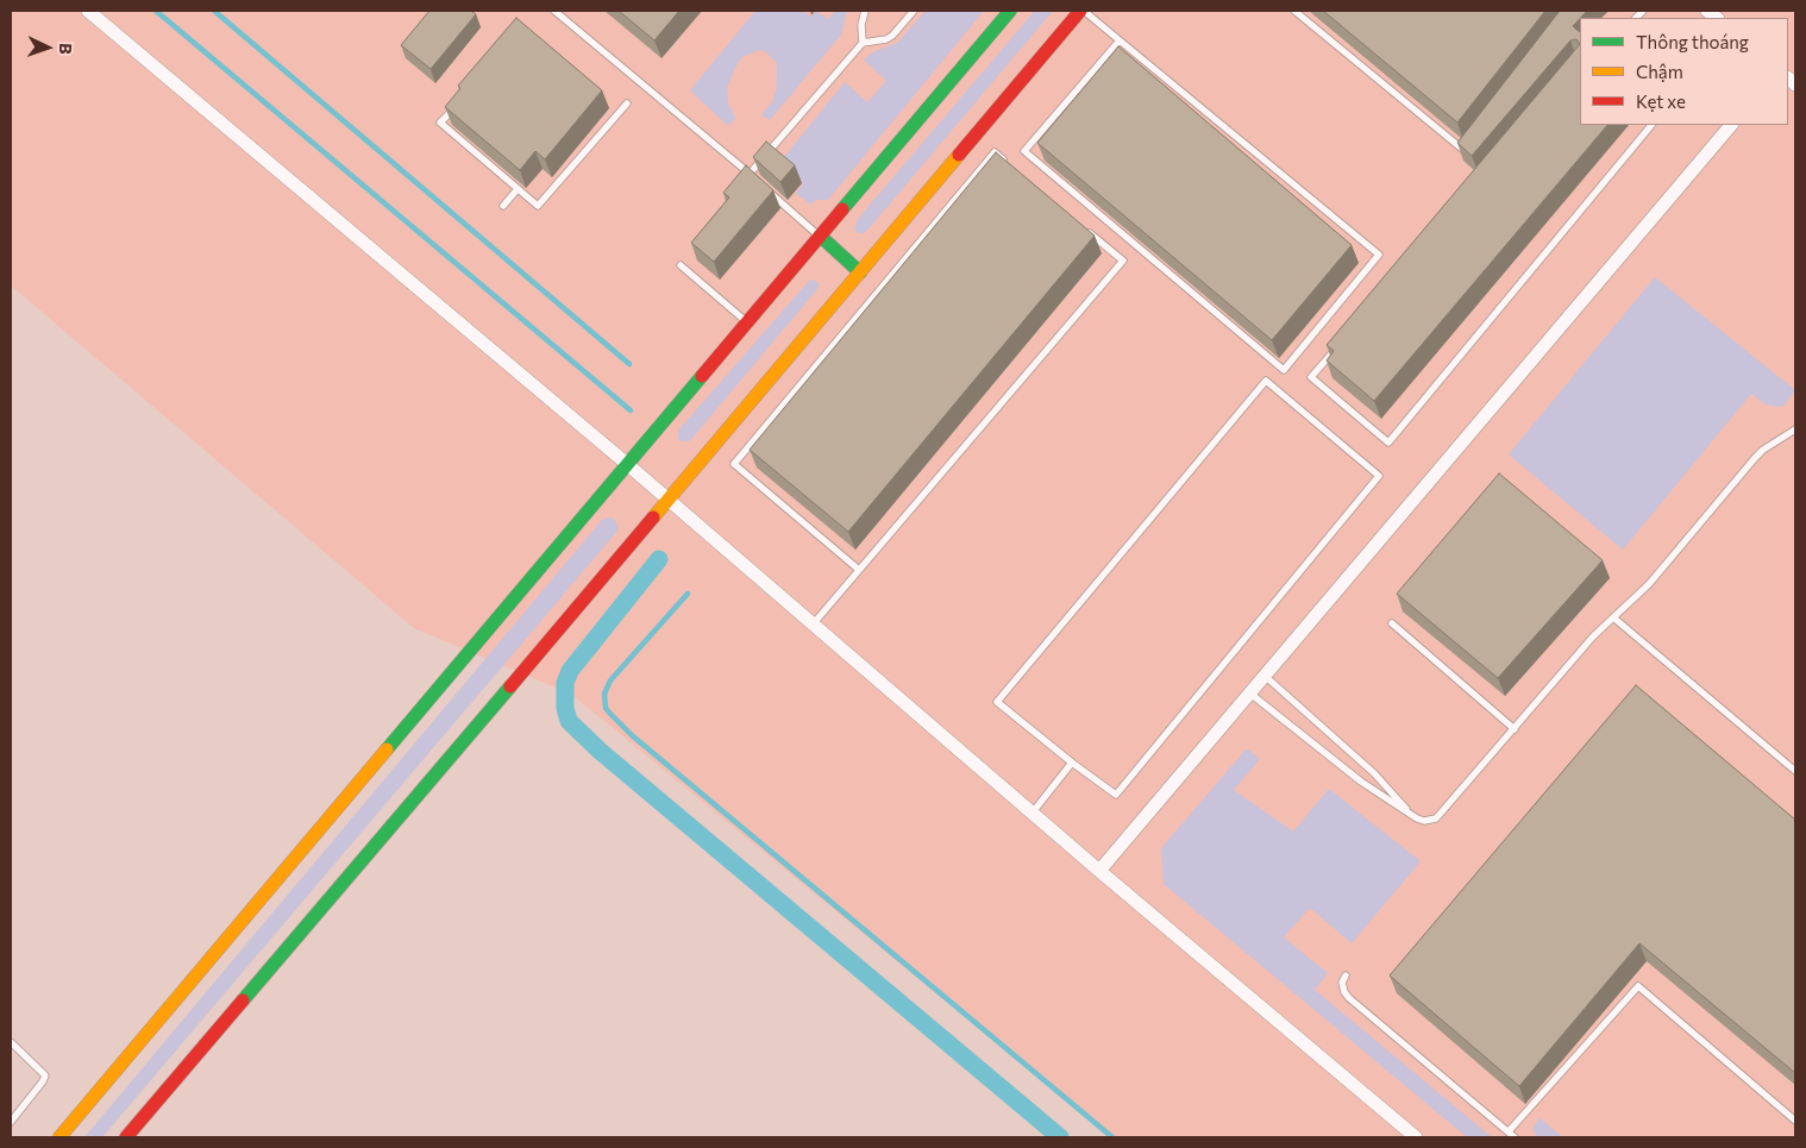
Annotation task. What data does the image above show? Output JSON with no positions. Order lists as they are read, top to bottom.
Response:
{
  "legend": ["Thông thoáng", "Chậm", "Kẹt xe"],
  "north": "right"
}
